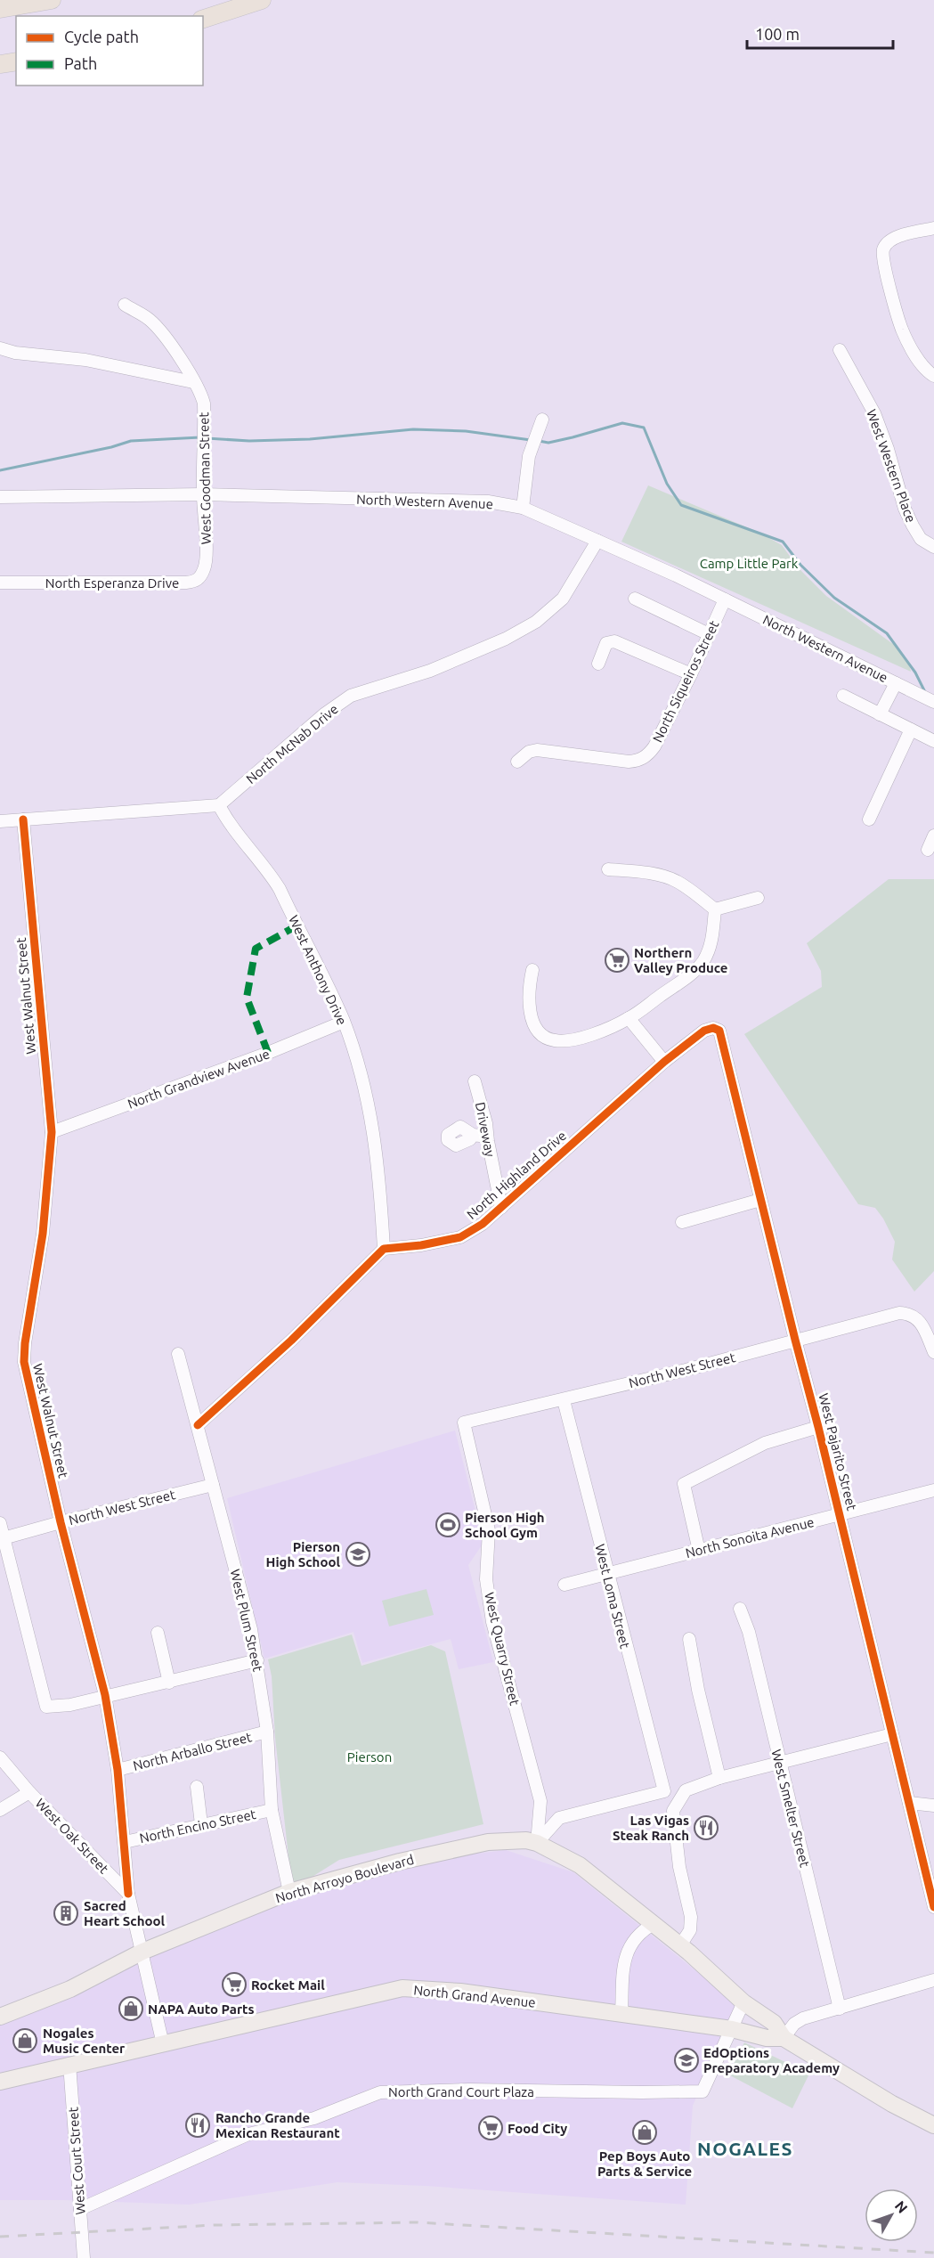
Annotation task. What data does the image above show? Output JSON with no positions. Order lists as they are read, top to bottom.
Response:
{
  "streets": {
    "main road": ["North Arroyo Boulevard", "North Grand Avenue"],
    "street": [
      "West Western Place",
      "West Goodman Street",
      "North Western Avenue",
      "North Esperanza Drive",
      "North Siqueiros Street",
      "North McNab Drive",
      "West Anthony Drive",
      "West Walnut Street",
      "North Grandview Avenue",
      "Driveway",
      "North Highland Drive",
      "North West Street",
      "West Pajarito Street",
      "North Sonoita Avenue",
      "West Loma Street",
      "West Plum Street",
      "West Quarry Street",
      "North Arballo Street",
      "West Smelter Street",
      "North Encino Street",
      "West Oak Street",
      "North Grand Court Plaza",
      "West Court Street"
    ]
  },
  "crossings": [
    ["West Goodman Street", "North Western Avenue"],
    ["West Goodman Street", "North Esperanza Drive"],
    ["North Western Avenue", "North Siqueiros Street"],
    ["North Western Avenue", "North McNab Drive"],
    ["North McNab Drive", "West Anthony Drive"],
    ["West Anthony Drive", "North Grandview Avenue"],
    ["West Anthony Drive", "North Highland Drive"],
    ["West Walnut Street", "North Grandview Avenue"],
    ["West Walnut Street", "North West Street"],
    ["West Walnut Street", "North Arballo Street"],
    ["West Walnut Street", "North Encino Street"],
    ["West Walnut Street", "West Oak Street"],
    ["Driveway", "North Highland Drive"],
    ["North Highland Drive", "West Pajarito Street"],
    ["North West Street", "West Pajarito Street"],
    ["North West Street", "West Loma Street"],
    ["North West Street", "West Plum Street"],
    ["North West Street", "West Quarry Street"],
    ["West Pajarito Street", "North Sonoita Avenue"],
    ["North Sonoita Avenue", "West Loma Street"],
    ["West Loma Street", "West Quarry Street"],
    ["West Loma Street", "North Arroyo Boulevard"],
    ["West Plum Street", "North Arballo Street"],
    ["West Plum Street", "North Encino Street"],
    ["West Plum Street", "North Arroyo Boulevard"],
    ["West Quarry Street", "North Arroyo Boulevard"],
    ["North Arroyo Boulevard", "North Grand Avenue"],
    ["North Arroyo Boulevard", "North Grand Court Plaza"],
    ["North Grand Avenue", "North Grand Court Plaza"],
    ["North Grand Avenue", "West Court Street"],
    ["North Grand Court Plaza", "West Court Street"]
  ],
  "districts": ["NOGALES"],
  "parks": ["Camp Little Park", "Pierson"],
  "places": {
    "supermarket": ["Northern Valley Produce", "Rocket Mail", "Food City"],
    "sports": ["Pierson High School Gym"],
    "school or university": ["Pierson High School", "EdOptions Preparatory Academy"],
    "restaurant": ["Las Vigas Steak Ranch", "Rancho Grande Mexican Restaurant"],
    "building": ["Sacred Heart School"],
    "shop": ["NAPA Auto Parts", "Nogales Music Center", "Pep Boys Auto Parts & Service"]
  },
  "legend": ["Cycle path", "Path"],
  "scale_bar": "100 m",
  "north": "top right"
}
